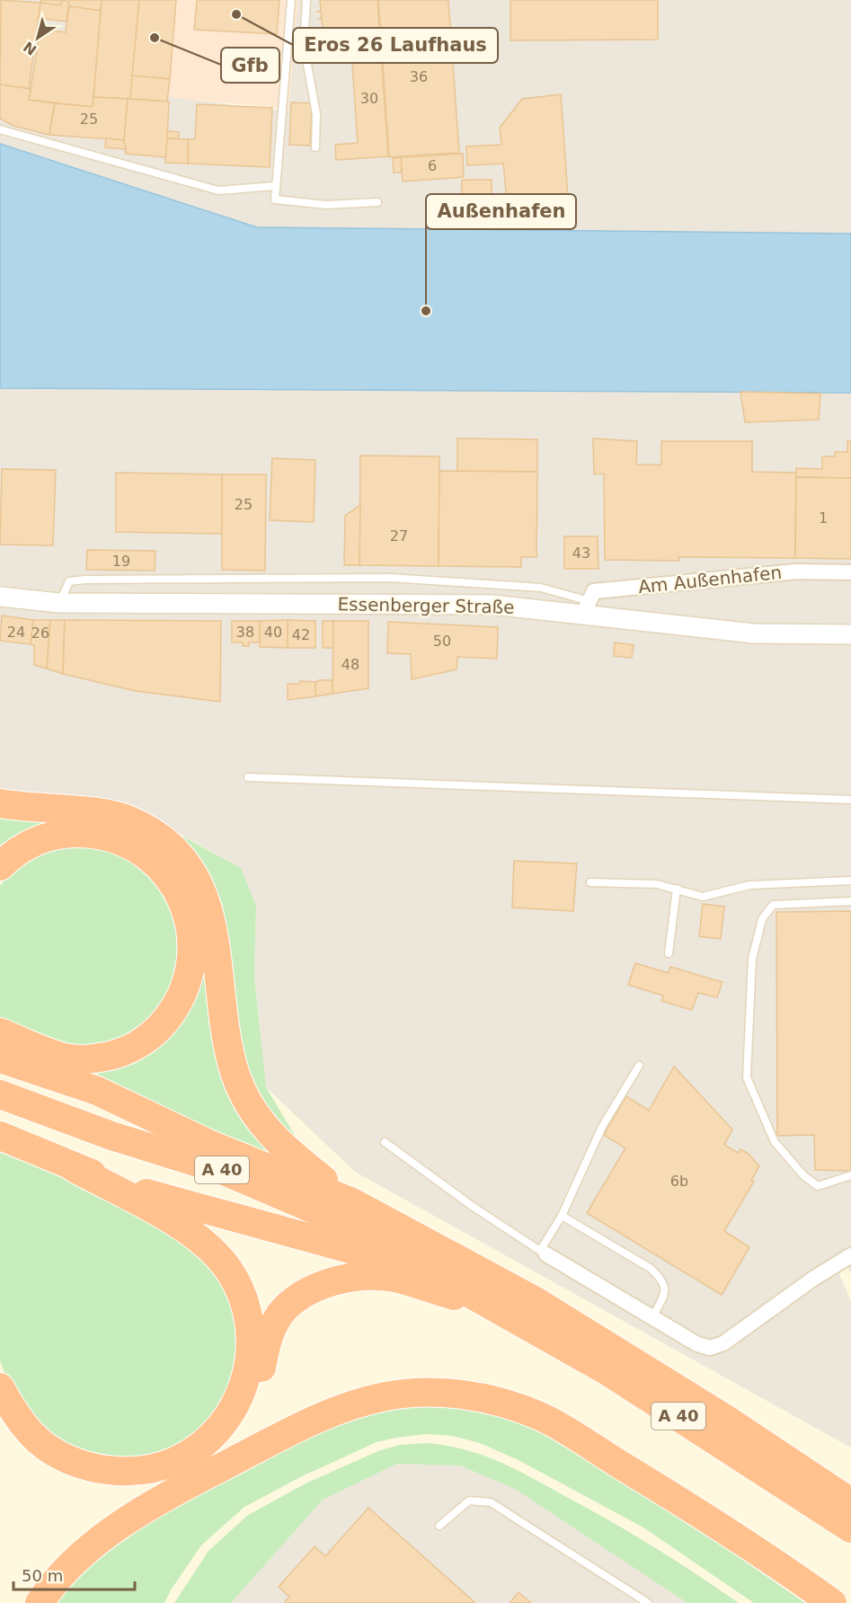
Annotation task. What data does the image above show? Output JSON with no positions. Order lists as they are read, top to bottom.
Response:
{
  "streets": {
    "highway": ["A 40"],
    "street": ["Am Außenhafen", "Essenberger Straße"]
  },
  "crossings": [
    ["Am Außenhafen", "Essenberger Straße"]
  ],
  "places": ["Eros 26 Laufhaus", "Gfb", "Außenhafen"],
  "house_numbers": [
    "36",
    "30",
    "25",
    "6",
    "25",
    "1",
    "27",
    "43",
    "19",
    "24",
    "38",
    "40",
    "26",
    "42",
    "50",
    "48",
    "6b"
  ],
  "scale_bar": "50 m",
  "north": "bottom left"
}
